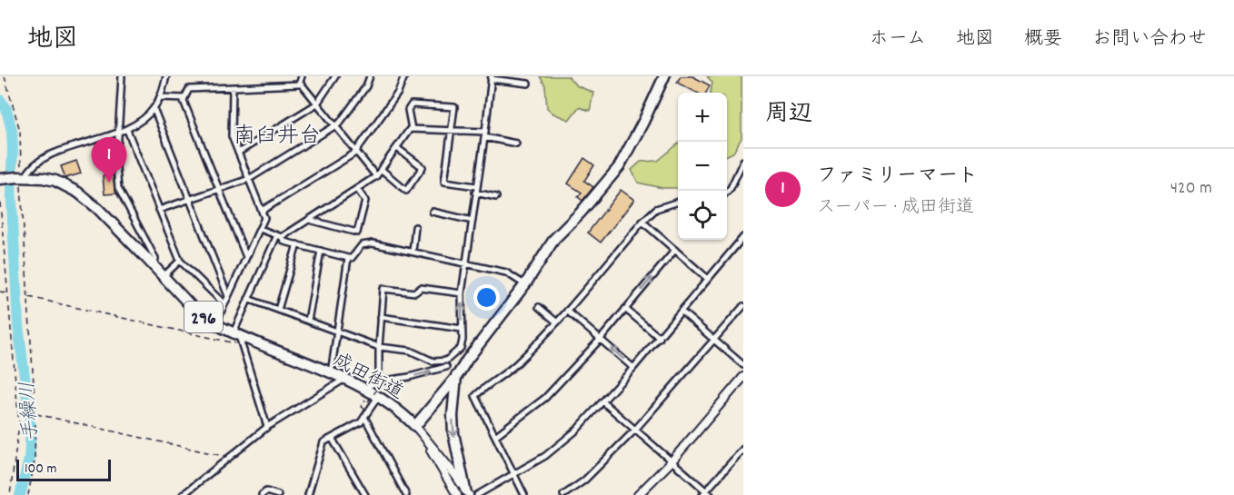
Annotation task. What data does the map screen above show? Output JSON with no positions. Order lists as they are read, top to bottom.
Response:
{
  "streets": {
    "highway": ["296", "成田街道"]
  },
  "districts": ["南臼井台"],
  "water": ["手繰川"],
  "scale_bar": "100 m",
  "page": {
    "header": "地図",
    "nav": [
      "ホーム",
      "地図",
      "概要",
      "お問い合わせ"
    ],
    "heading": "周辺",
    "map_buttons": ["+", "−"],
    "pins": "1",
    "list": [
      {
        "mark": "1",
        "name": "ファミリーマート",
        "note": "スーパー · 成田街道",
        "value": "420 m"
      }
    ],
    "scale": "100 m"
  }
}
